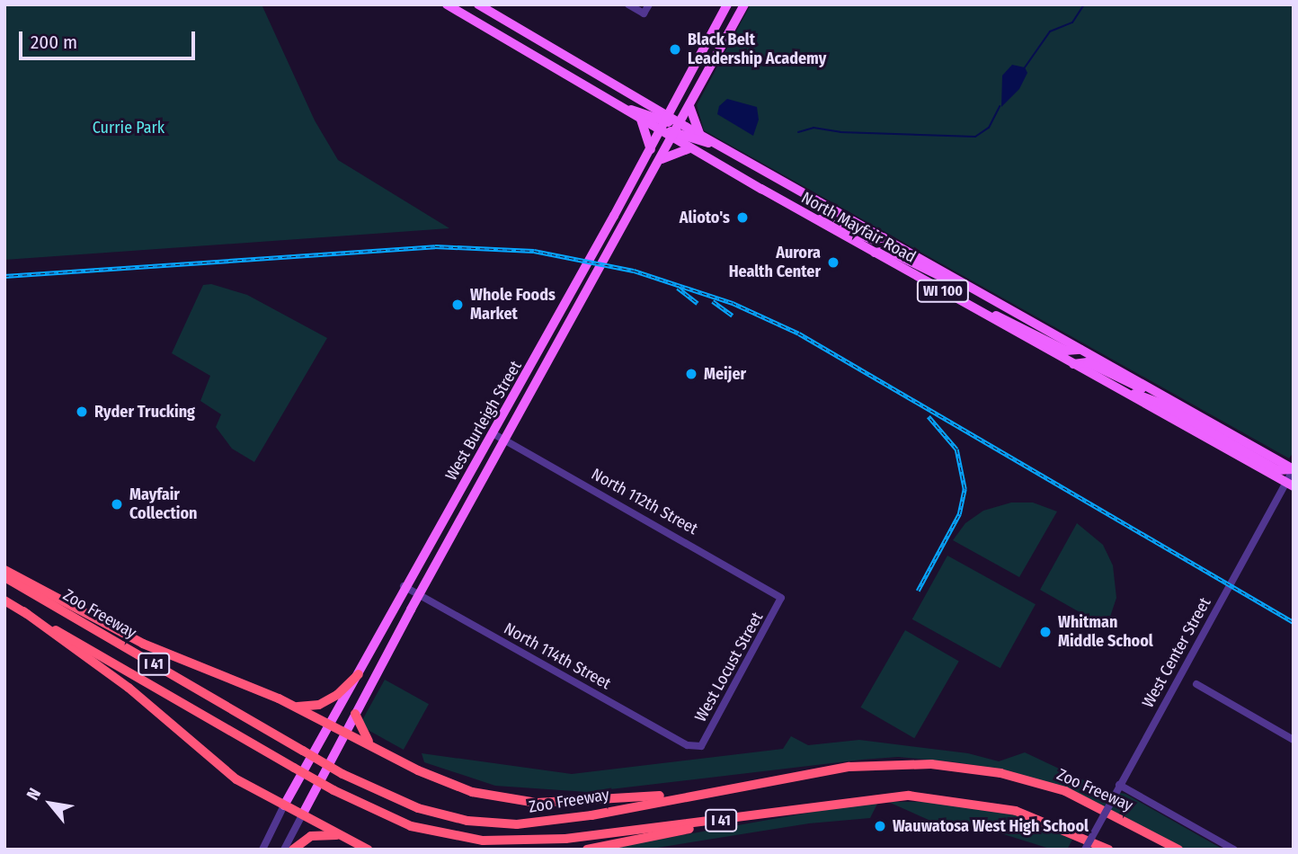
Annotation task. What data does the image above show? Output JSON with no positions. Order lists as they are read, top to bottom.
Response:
{
  "streets": {
    "highway": ["Zoo Freeway", "I 41"],
    "main road": ["North Mayfair Road", "WI 100", "West Burleigh Street"],
    "street": [
      "North 112th Street",
      "West Center Street",
      "North 114th Street",
      "West Locust Street"
    ]
  },
  "crossings": [
    ["North Mayfair Road", "West Burleigh Street"],
    ["North Mayfair Road", "West Center Street"],
    ["West Burleigh Street", "North 112th Street"],
    ["West Burleigh Street", "North 114th Street"],
    ["North 112th Street", "West Locust Street"],
    ["North 114th Street", "West Locust Street"]
  ],
  "parks": ["Currie Park"],
  "places": [
    "Black Belt Leadership Academy",
    "Alioto's",
    "Aurora Health Center",
    "Whole Foods Market",
    "Meijer",
    "Ryder Trucking",
    "Mayfair Collection",
    "Whitman Middle School",
    "Wauwatosa West High School"
  ],
  "scale_bar": "200 m",
  "north": "top left"
}
